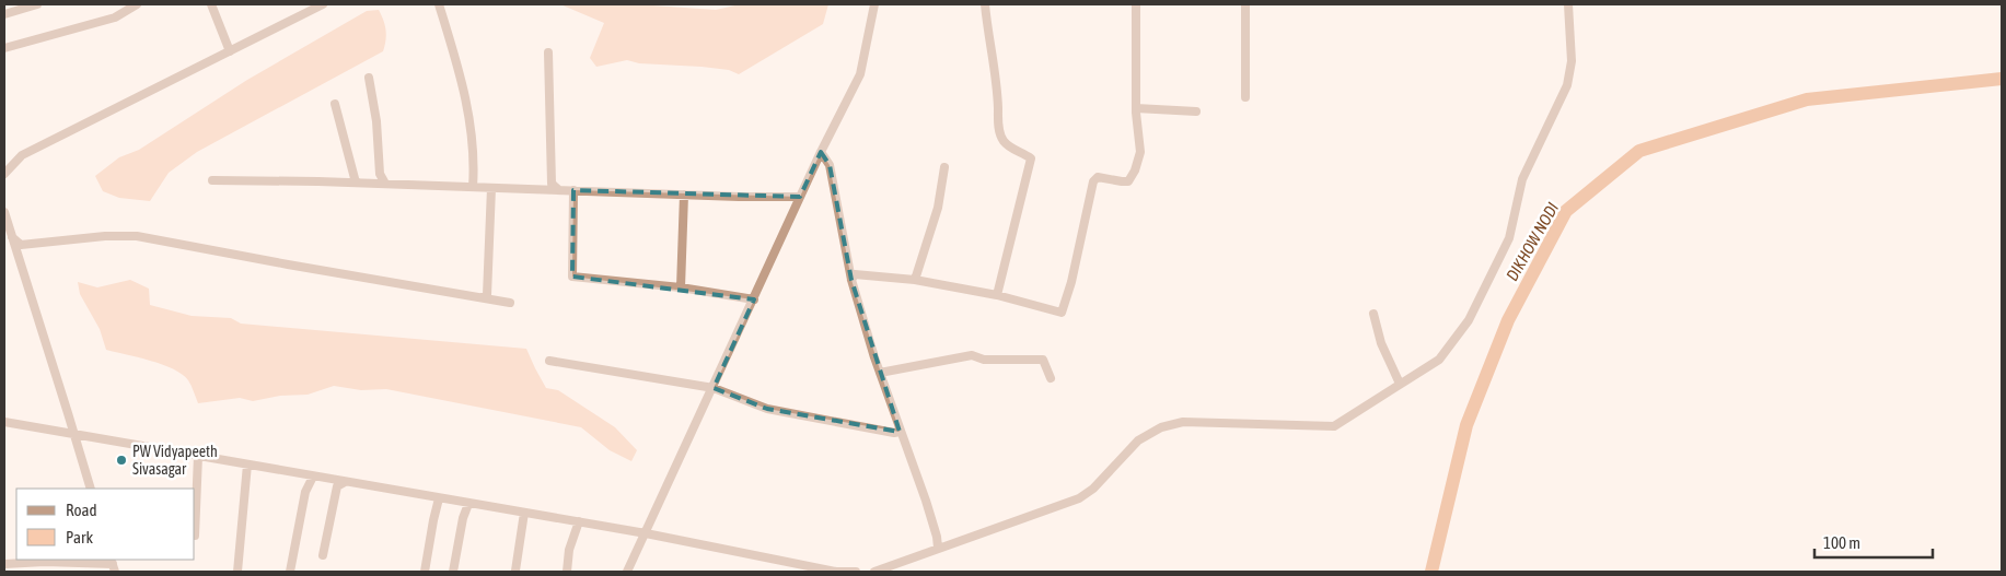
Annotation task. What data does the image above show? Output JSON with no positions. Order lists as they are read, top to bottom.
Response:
{
  "water": ["DIKHOW NODI"],
  "places": ["PW Vidyapeeth Sivasagar"],
  "legend": ["Road", "Park"],
  "scale_bar": "100 m"
}
